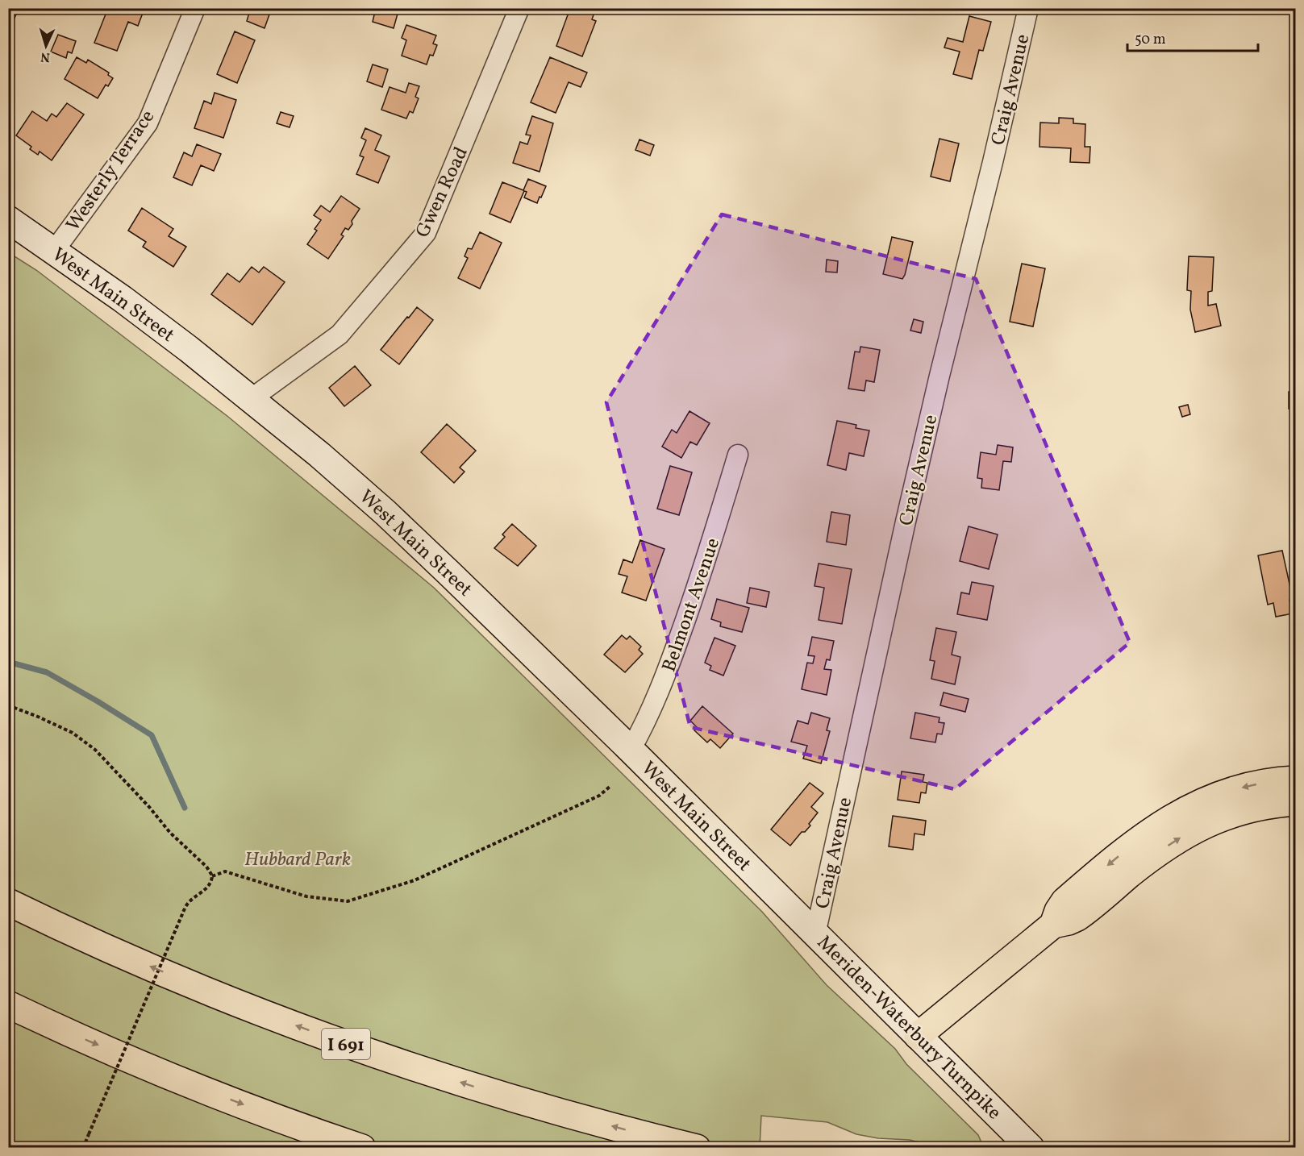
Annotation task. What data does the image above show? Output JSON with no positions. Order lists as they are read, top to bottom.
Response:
{
  "streets": {
    "highway": ["I 691"],
    "main road": ["West Main Street", "Meriden-Waterbury Turnpike"],
    "street": [
      "Craig Avenue",
      "Westerly Terrace",
      "Gwen Road",
      "Belmont Avenue"
    ]
  },
  "crossings": [
    ["Craig Avenue", "Meriden-Waterbury Turnpike"],
    ["Westerly Terrace", "West Main Street"],
    ["Gwen Road", "West Main Street"],
    ["West Main Street", "Belmont Avenue"],
    ["West Main Street", "Meriden-Waterbury Turnpike"]
  ],
  "parks": ["Hubbard Park"],
  "scale_bar": "50 m",
  "north": "bottom"
}
